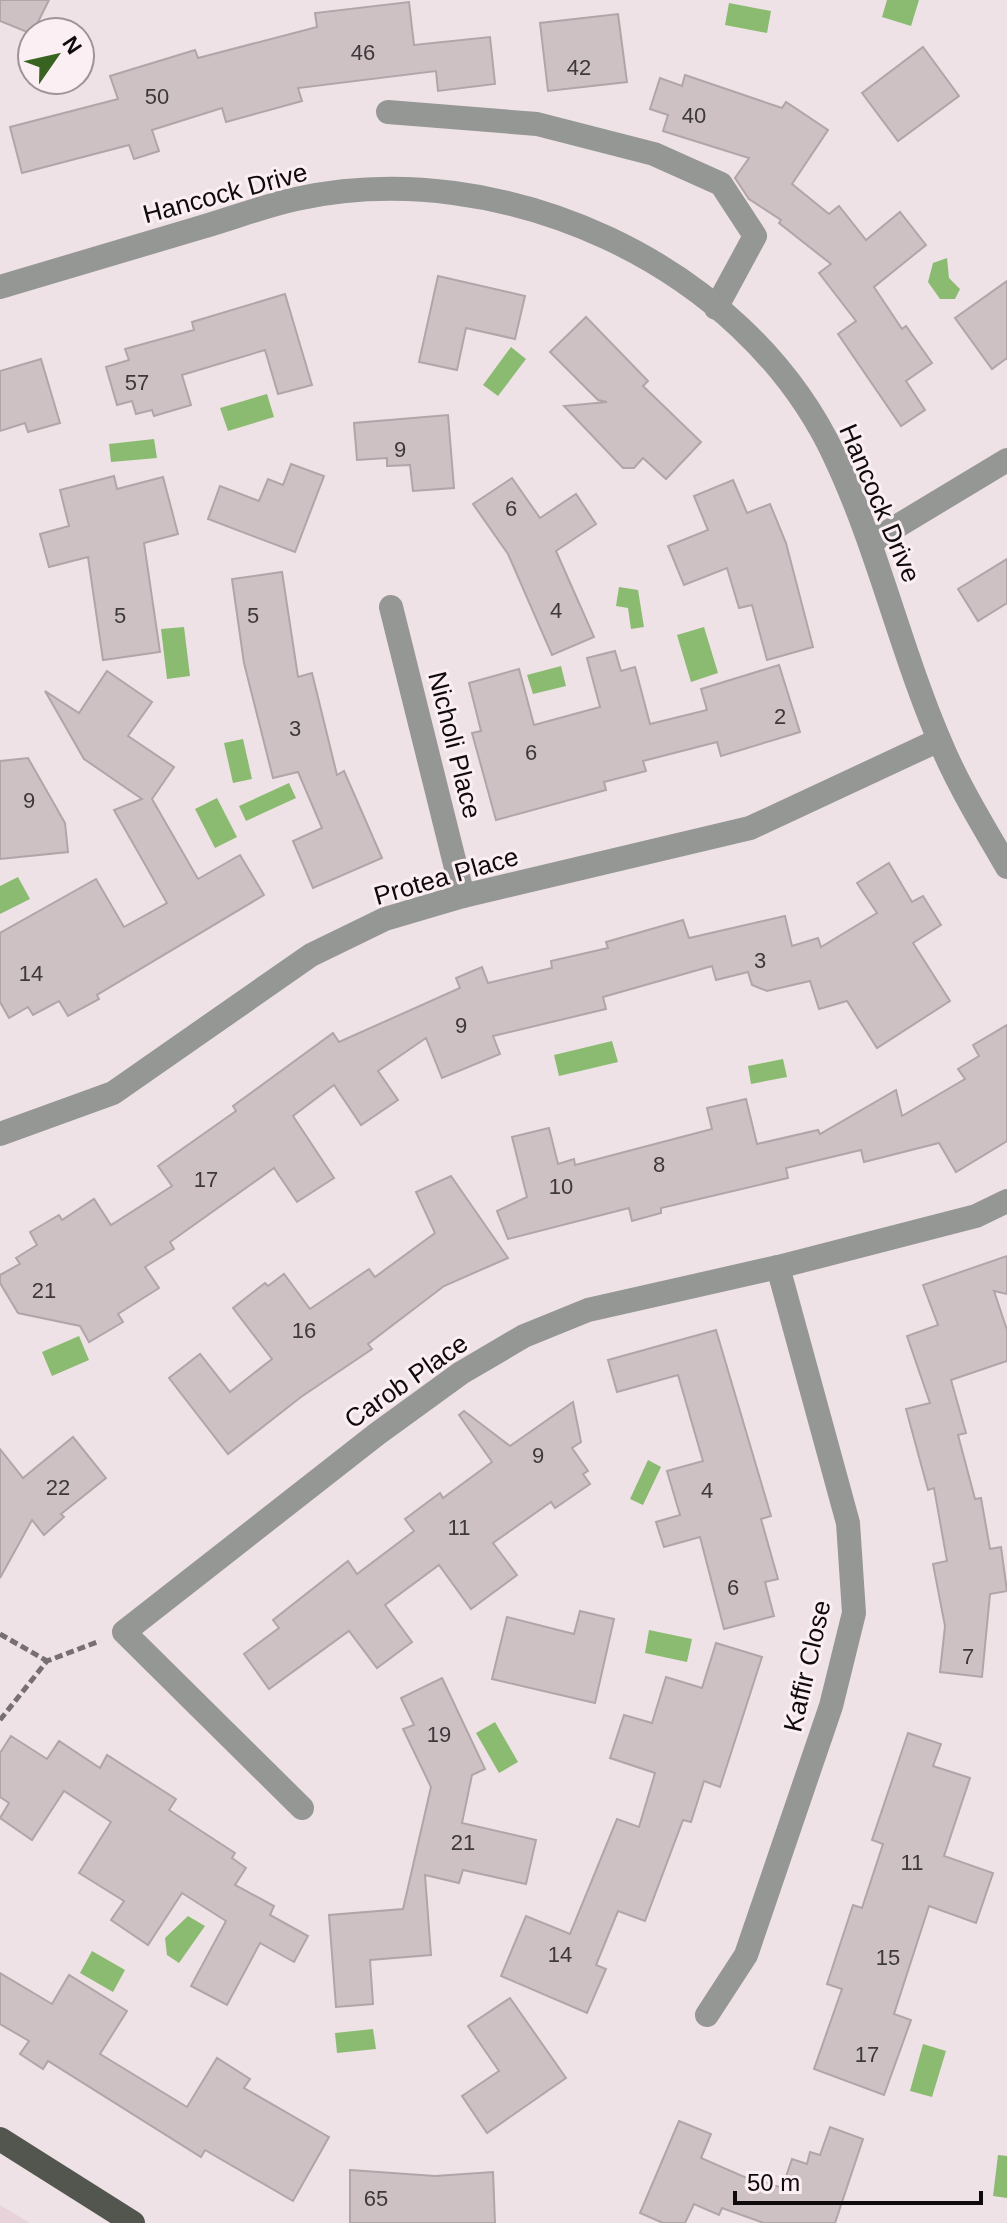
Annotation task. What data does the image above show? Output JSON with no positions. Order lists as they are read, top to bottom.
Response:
{
  "streets": {
    "street": [
      "Hancock Drive",
      "Nicholi Place",
      "Protea Place",
      "Carob Place",
      "Kaffir Close"
    ]
  },
  "crossings": [
    ["Hancock Drive", "Protea Place"],
    ["Nicholi Place", "Protea Place"],
    ["Carob Place", "Kaffir Close"]
  ],
  "house_numbers": [
    "46",
    "42",
    "50",
    "40",
    "57",
    "9",
    "6",
    "4",
    "5",
    "5",
    "2",
    "3",
    "6",
    "9",
    "3",
    "14",
    "9",
    "8",
    "17",
    "10",
    "21",
    "16",
    "9",
    "22",
    "4",
    "11",
    "6",
    "7",
    "19",
    "21",
    "11",
    "14",
    "15",
    "17",
    "65"
  ],
  "scale_bar": "50 m",
  "north": "top right"
}
